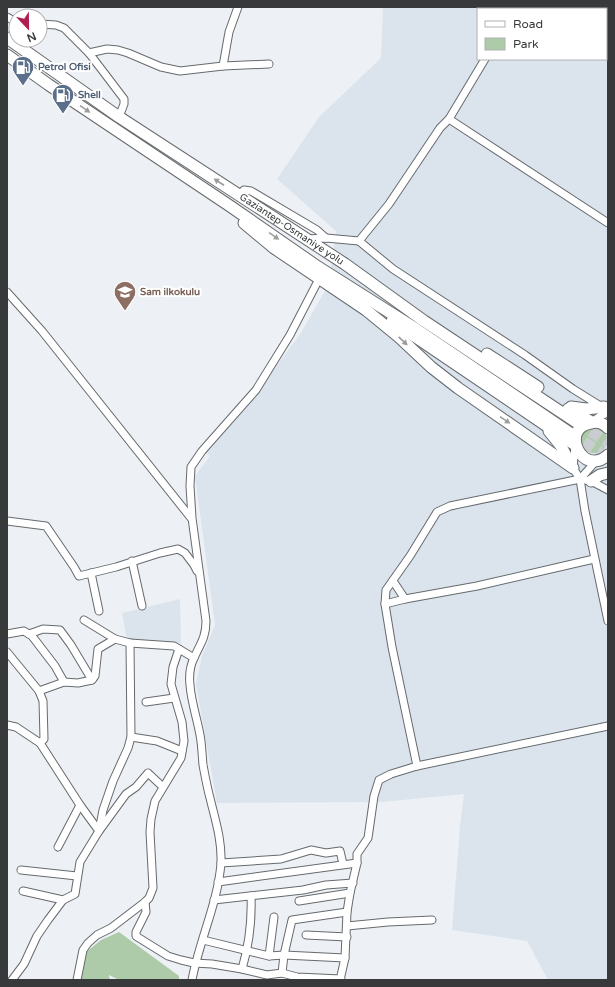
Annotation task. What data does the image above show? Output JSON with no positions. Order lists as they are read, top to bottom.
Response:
{
  "streets": {
    "highway": ["Gaziantep-Osmaniye yolu"]
  },
  "places": {
    "fuel station": ["Petrol Ofisi", "Shell"],
    "school or university": ["Sam ilkokulu"]
  },
  "legend": ["Road", "Park"],
  "north": "bottom"
}
